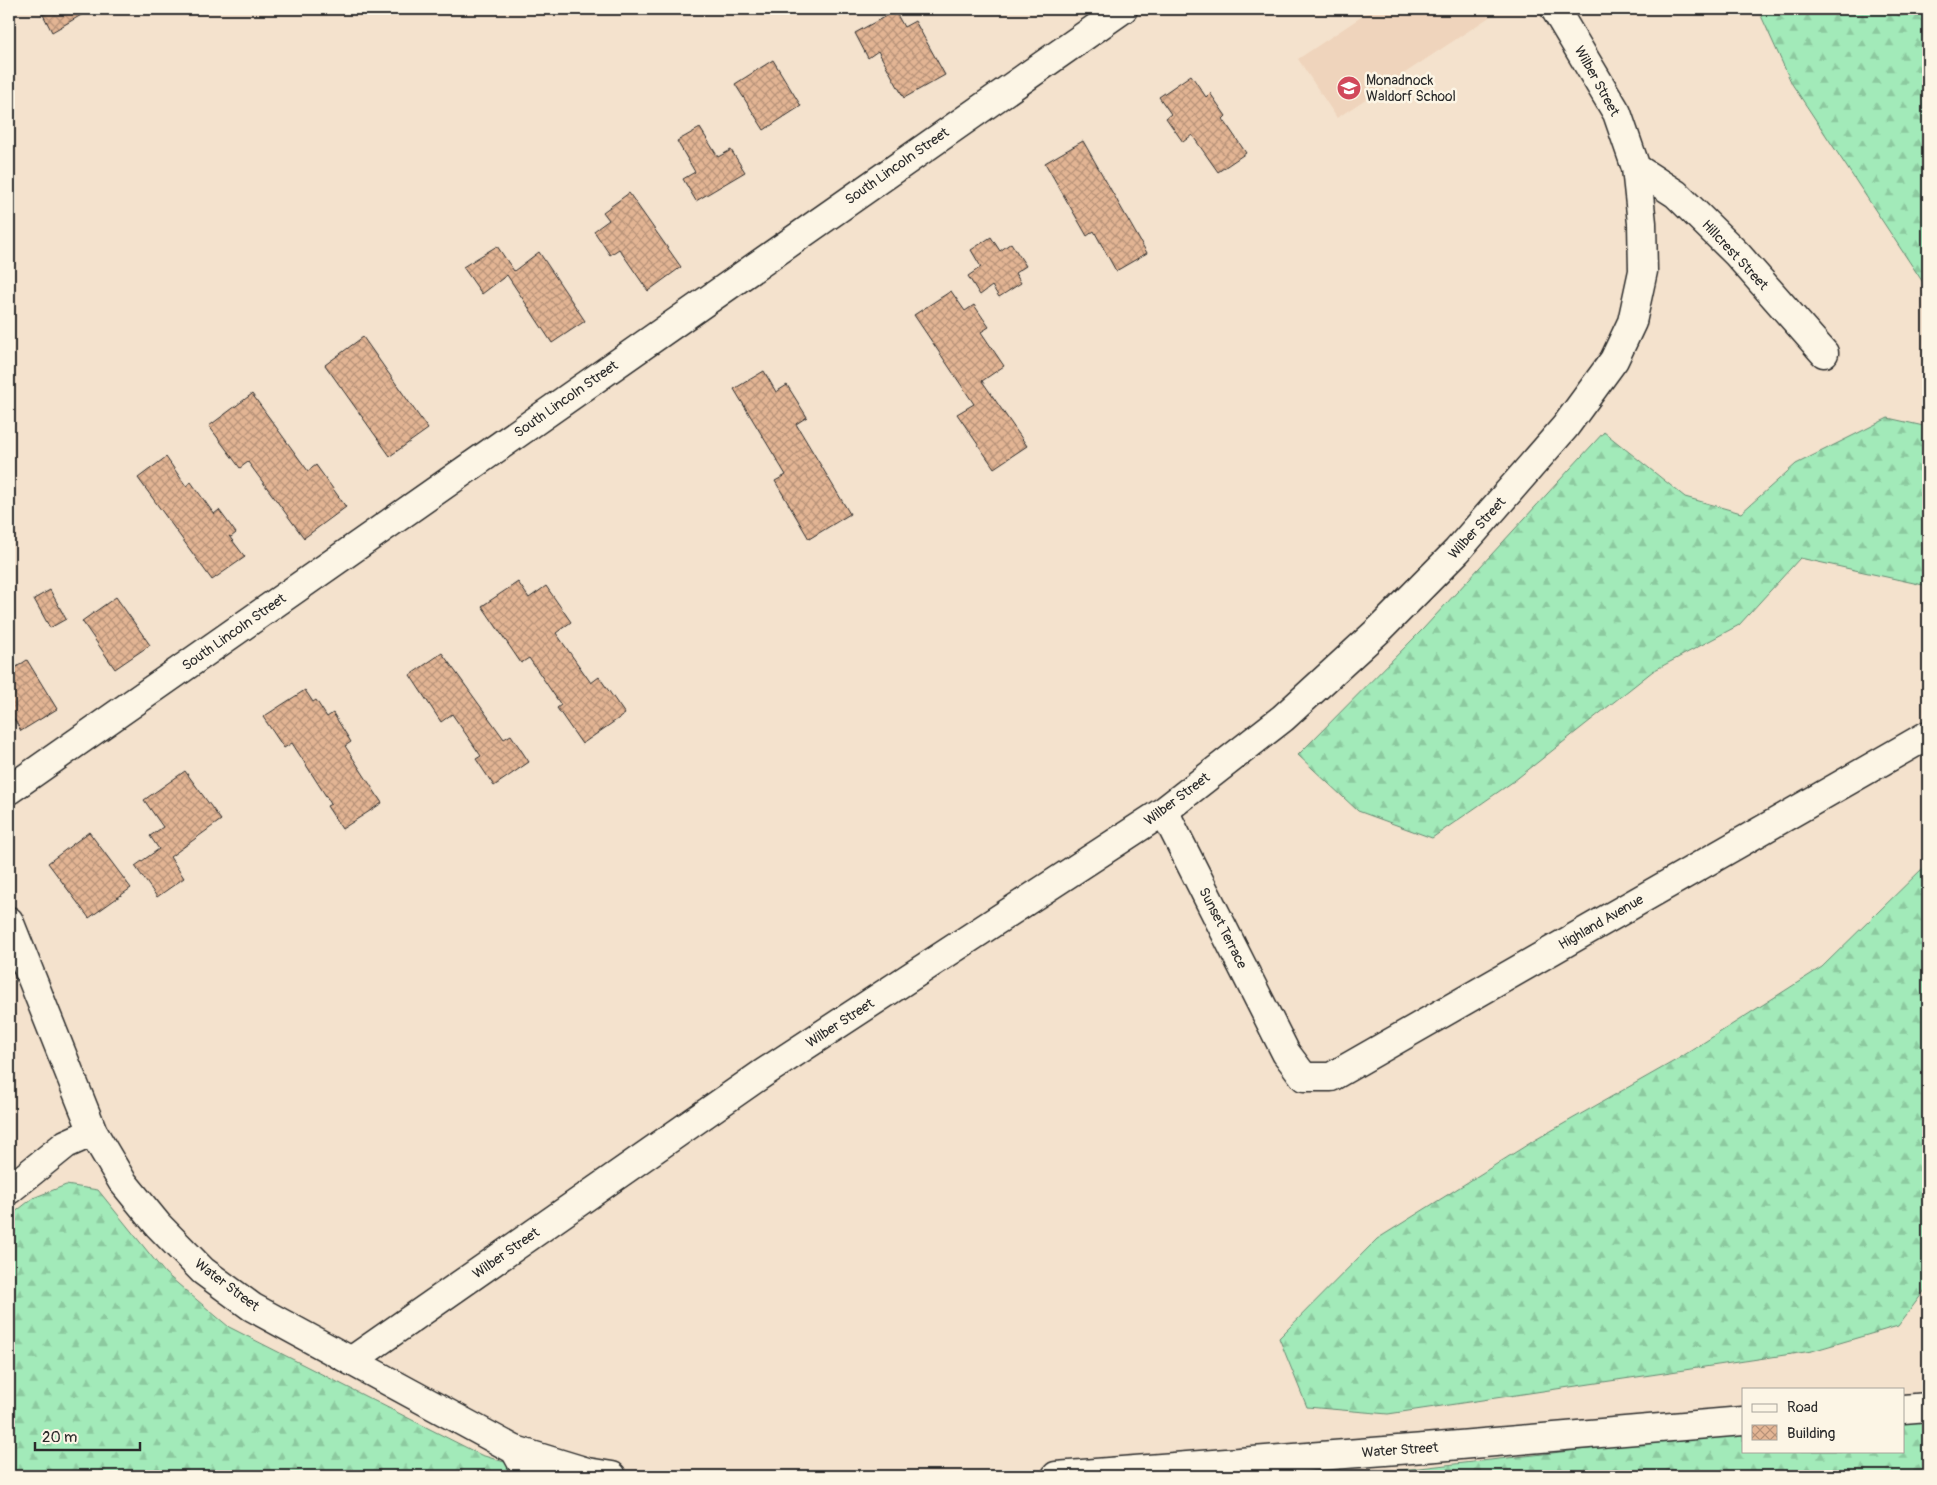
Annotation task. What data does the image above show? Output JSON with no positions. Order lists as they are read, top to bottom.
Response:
{
  "streets": {
    "street": [
      "Wilber Street",
      "South Lincoln Street",
      "Hillcrest Street",
      "Highland Avenue",
      "Sunset Terrace",
      "Water Street"
    ]
  },
  "crossings": [
    ["Wilber Street", "Hillcrest Street"],
    ["Wilber Street", "Sunset Terrace"],
    ["Wilber Street", "Water Street"],
    ["Highland Avenue", "Sunset Terrace"]
  ],
  "places": {
    "school or university": ["Monadnock Waldorf School"]
  },
  "legend": ["Road", "Building"],
  "scale_bar": "20 m"
}
